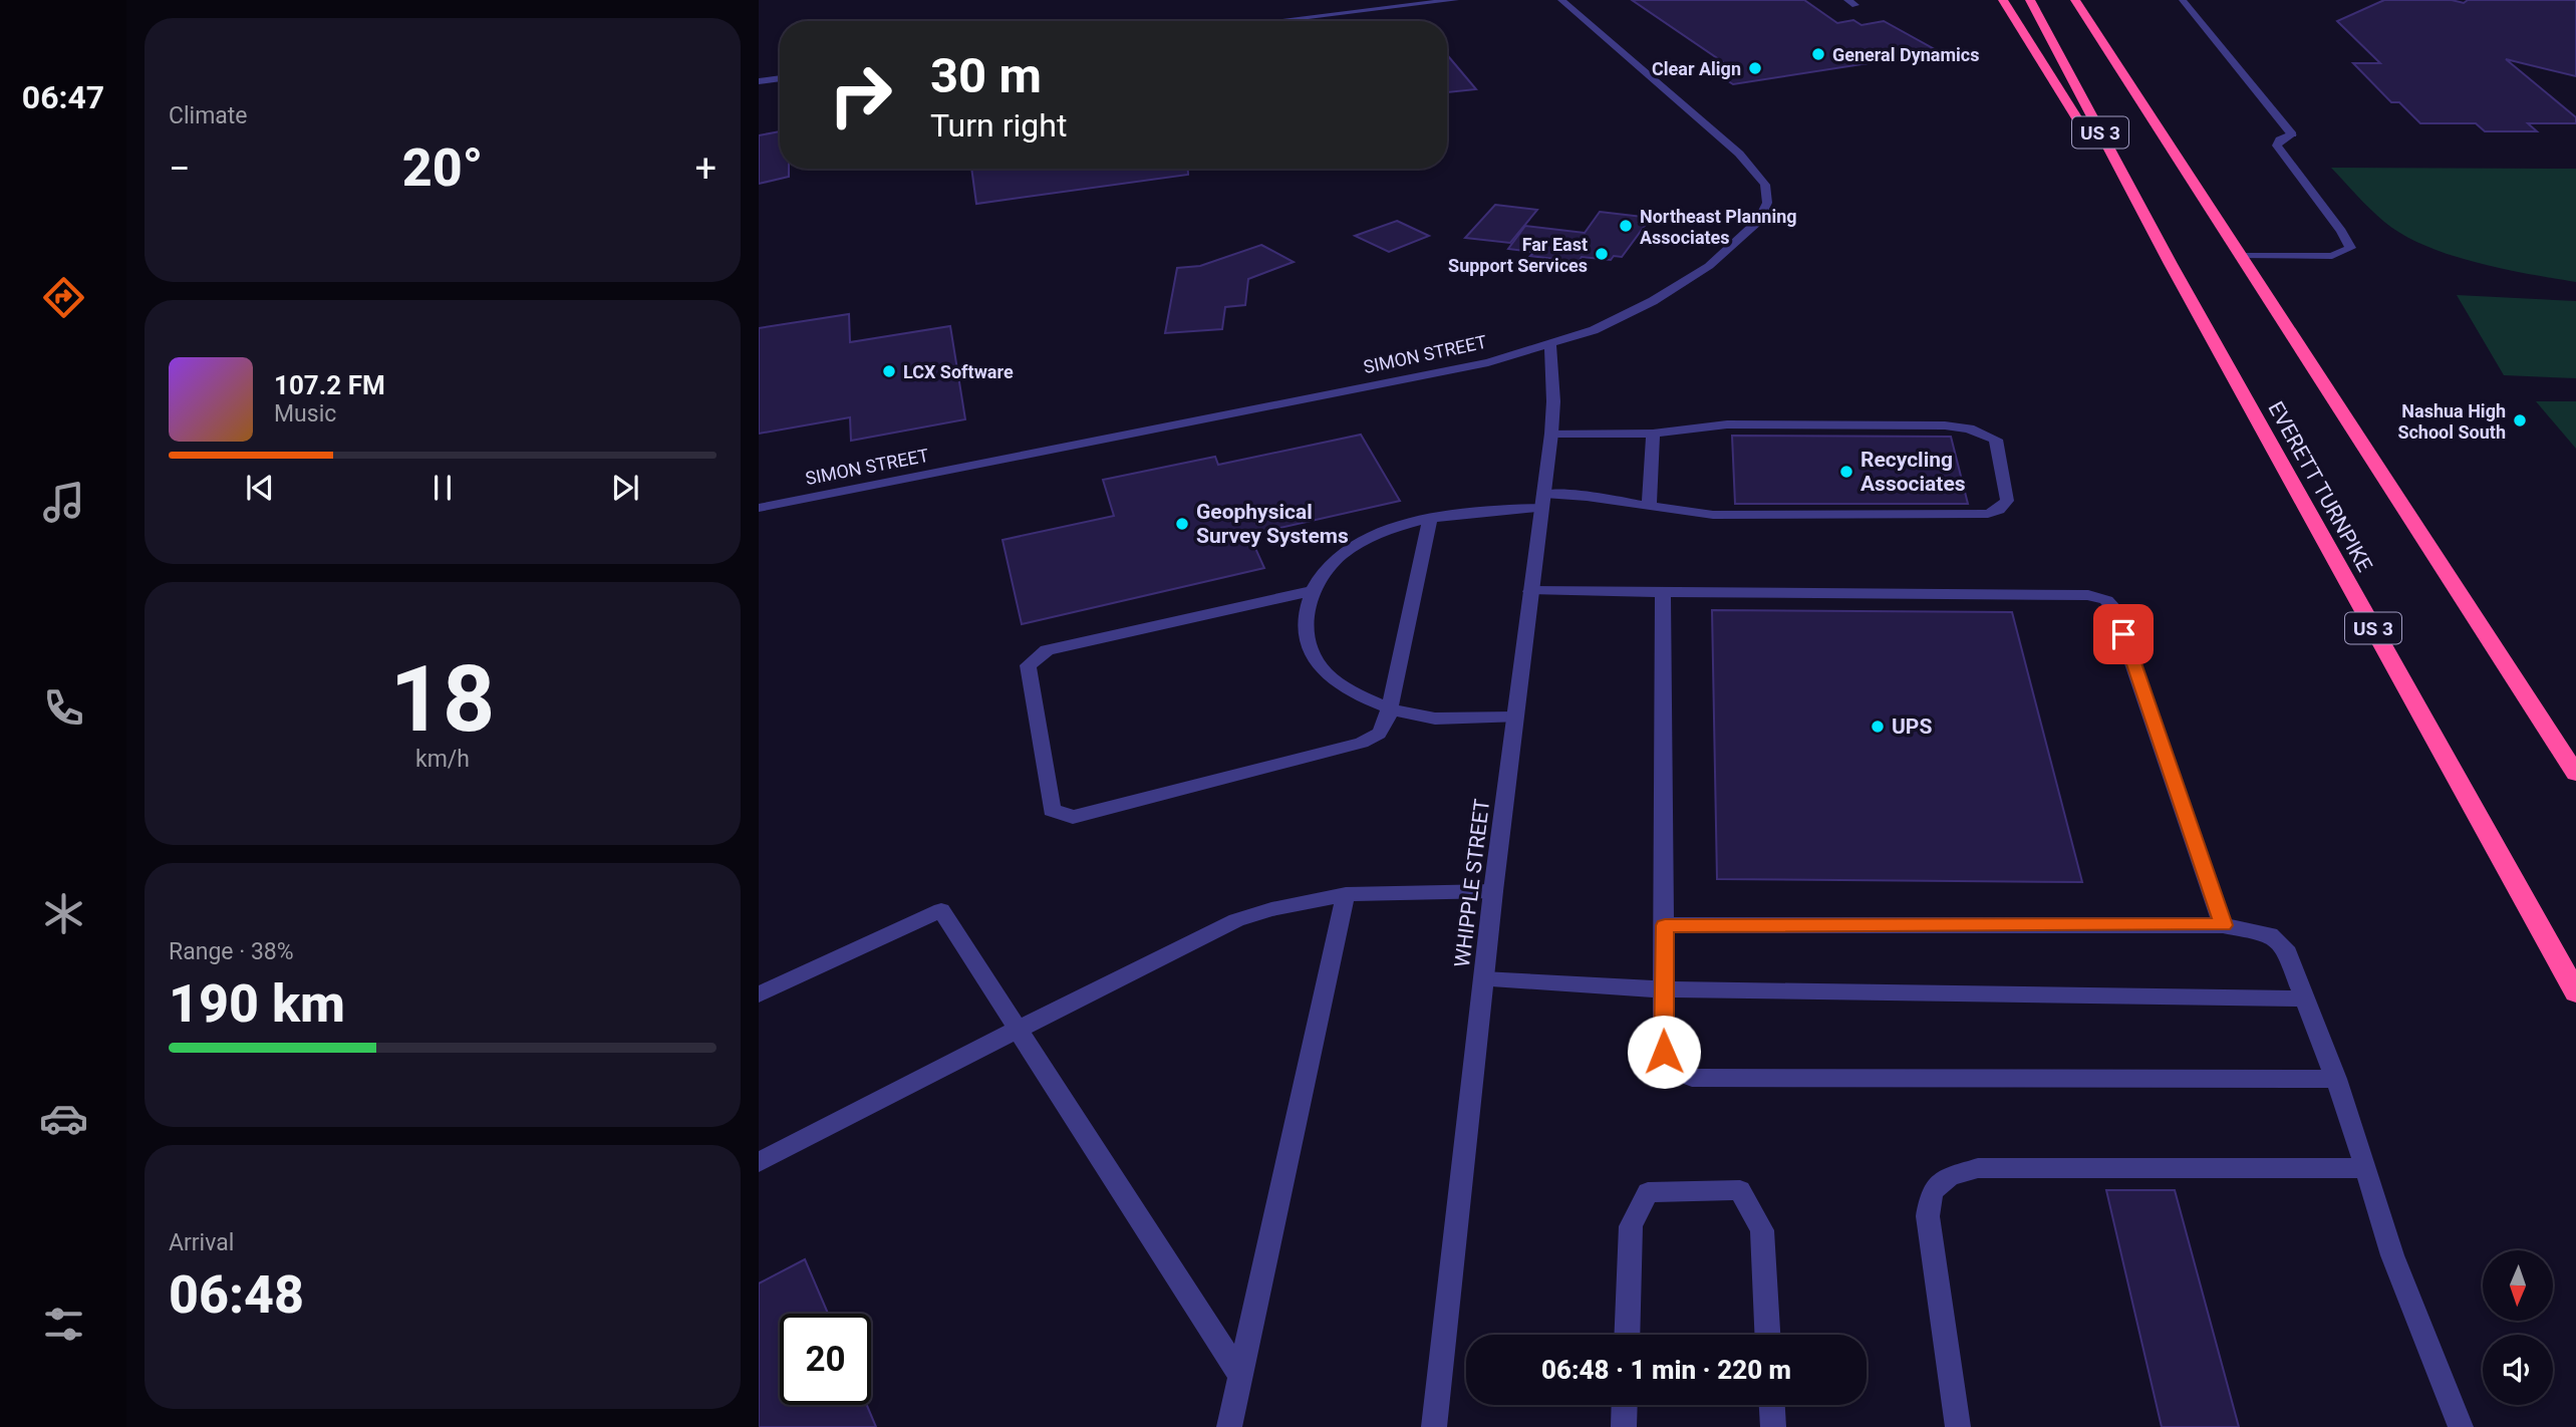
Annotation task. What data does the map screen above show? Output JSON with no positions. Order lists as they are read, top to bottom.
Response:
{
  "streets": {
    "highway": ["US 3", "EVERETT TURNPIKE"],
    "street": ["SIMON STREET", "WHIPPLE STREET"]
  },
  "crossings": [
    ["SIMON STREET", "WHIPPLE STREET"]
  ],
  "places": [
    "General Dynamics",
    "Clear Align",
    "Northeast Planning Associates",
    "Far East Support Services",
    "LCX Software",
    "Nashua High School South",
    "Recycling Associates",
    "Geophysical Survey Systems",
    "UPS"
  ],
  "north": "bottom",
  "page": {
    "tabs": "06:47",
    "tile": [
      "Climate",
      ["18", "km/h"],
      ["Range · 38%", "190 km"],
      ["Arrival", "06:48"]
    ],
    "turn": ["30 m", "Turn right"],
    "heat": ["−", "20°", "+"],
    "song": ["107.2 FM", "Music"],
    "limit": "20",
    "trip": "06:48 · 1 min · 220 m"
  }
}
